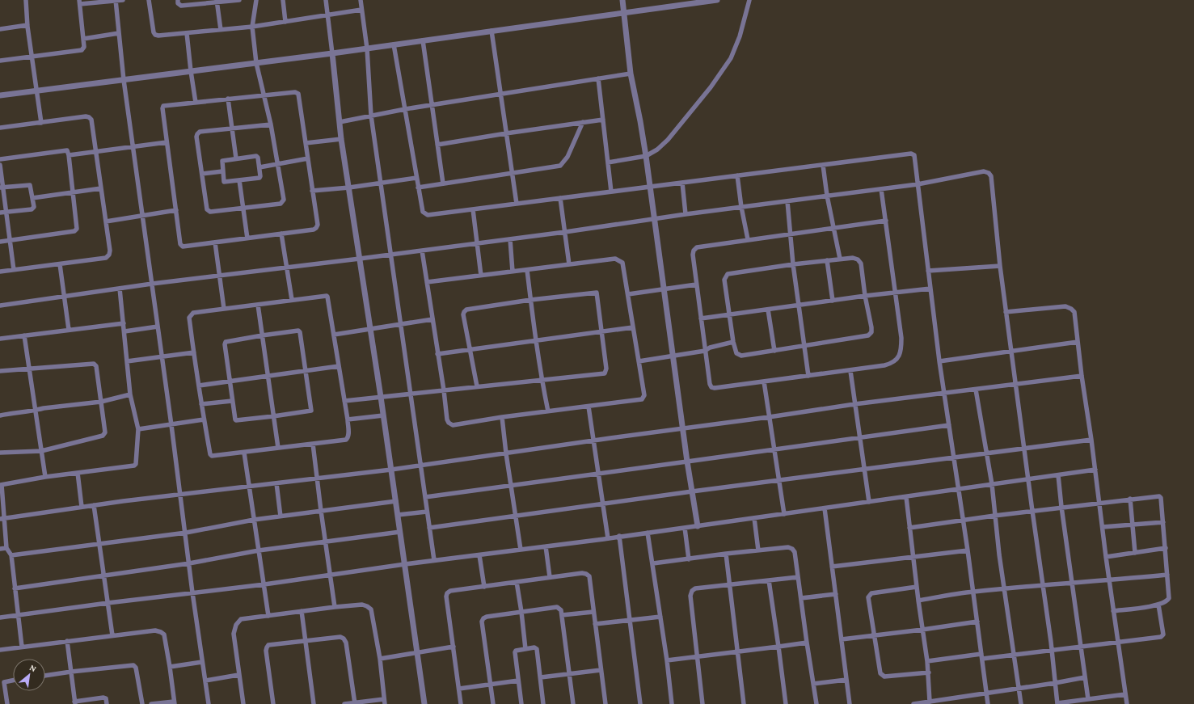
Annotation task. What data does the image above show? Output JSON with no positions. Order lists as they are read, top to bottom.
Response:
{
  "north": "top right"
}
